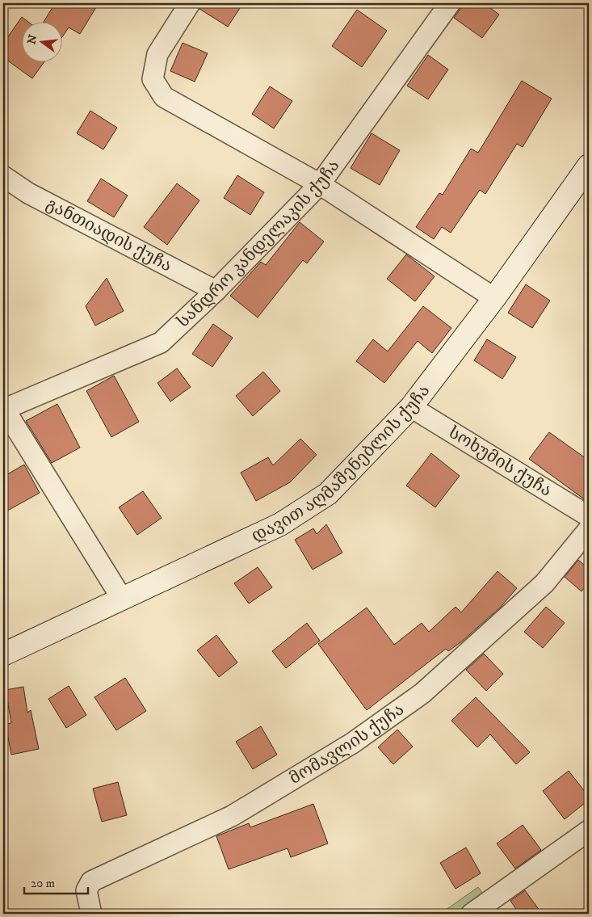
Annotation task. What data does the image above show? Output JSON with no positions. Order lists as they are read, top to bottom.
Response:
{
  "streets": {
    "street": [
      "განთიადის ქუჩა",
      "სანდრო კანდელაკის ქუჩა",
      "დავით აღმაშენებლის ქუჩა",
      "სოხუმის ქუჩა",
      "მომავლის ქუჩა"
    ]
  },
  "crossings": [
    ["განთიადის ქუჩა", "სანდრო კანდელაკის ქუჩა"],
    ["დავით აღმაშენებლის ქუჩა", "სოხუმის ქუჩა"]
  ],
  "scale_bar": "20 m",
  "north": "left"
}
